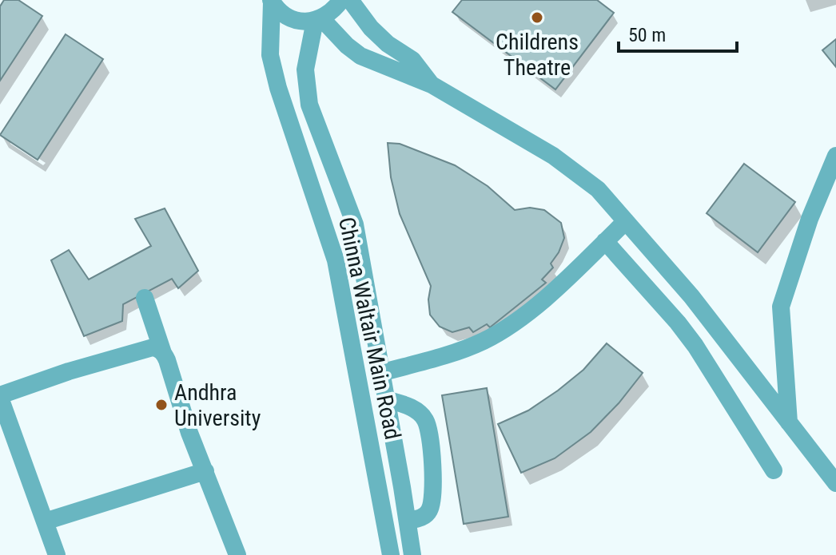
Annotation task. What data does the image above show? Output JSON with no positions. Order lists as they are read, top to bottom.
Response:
{
  "streets": {
    "street": ["Chinna Waltair Main Road"]
  },
  "places": ["Childrens Theatre", "Andhra University"],
  "scale_bar": "50 m"
}
